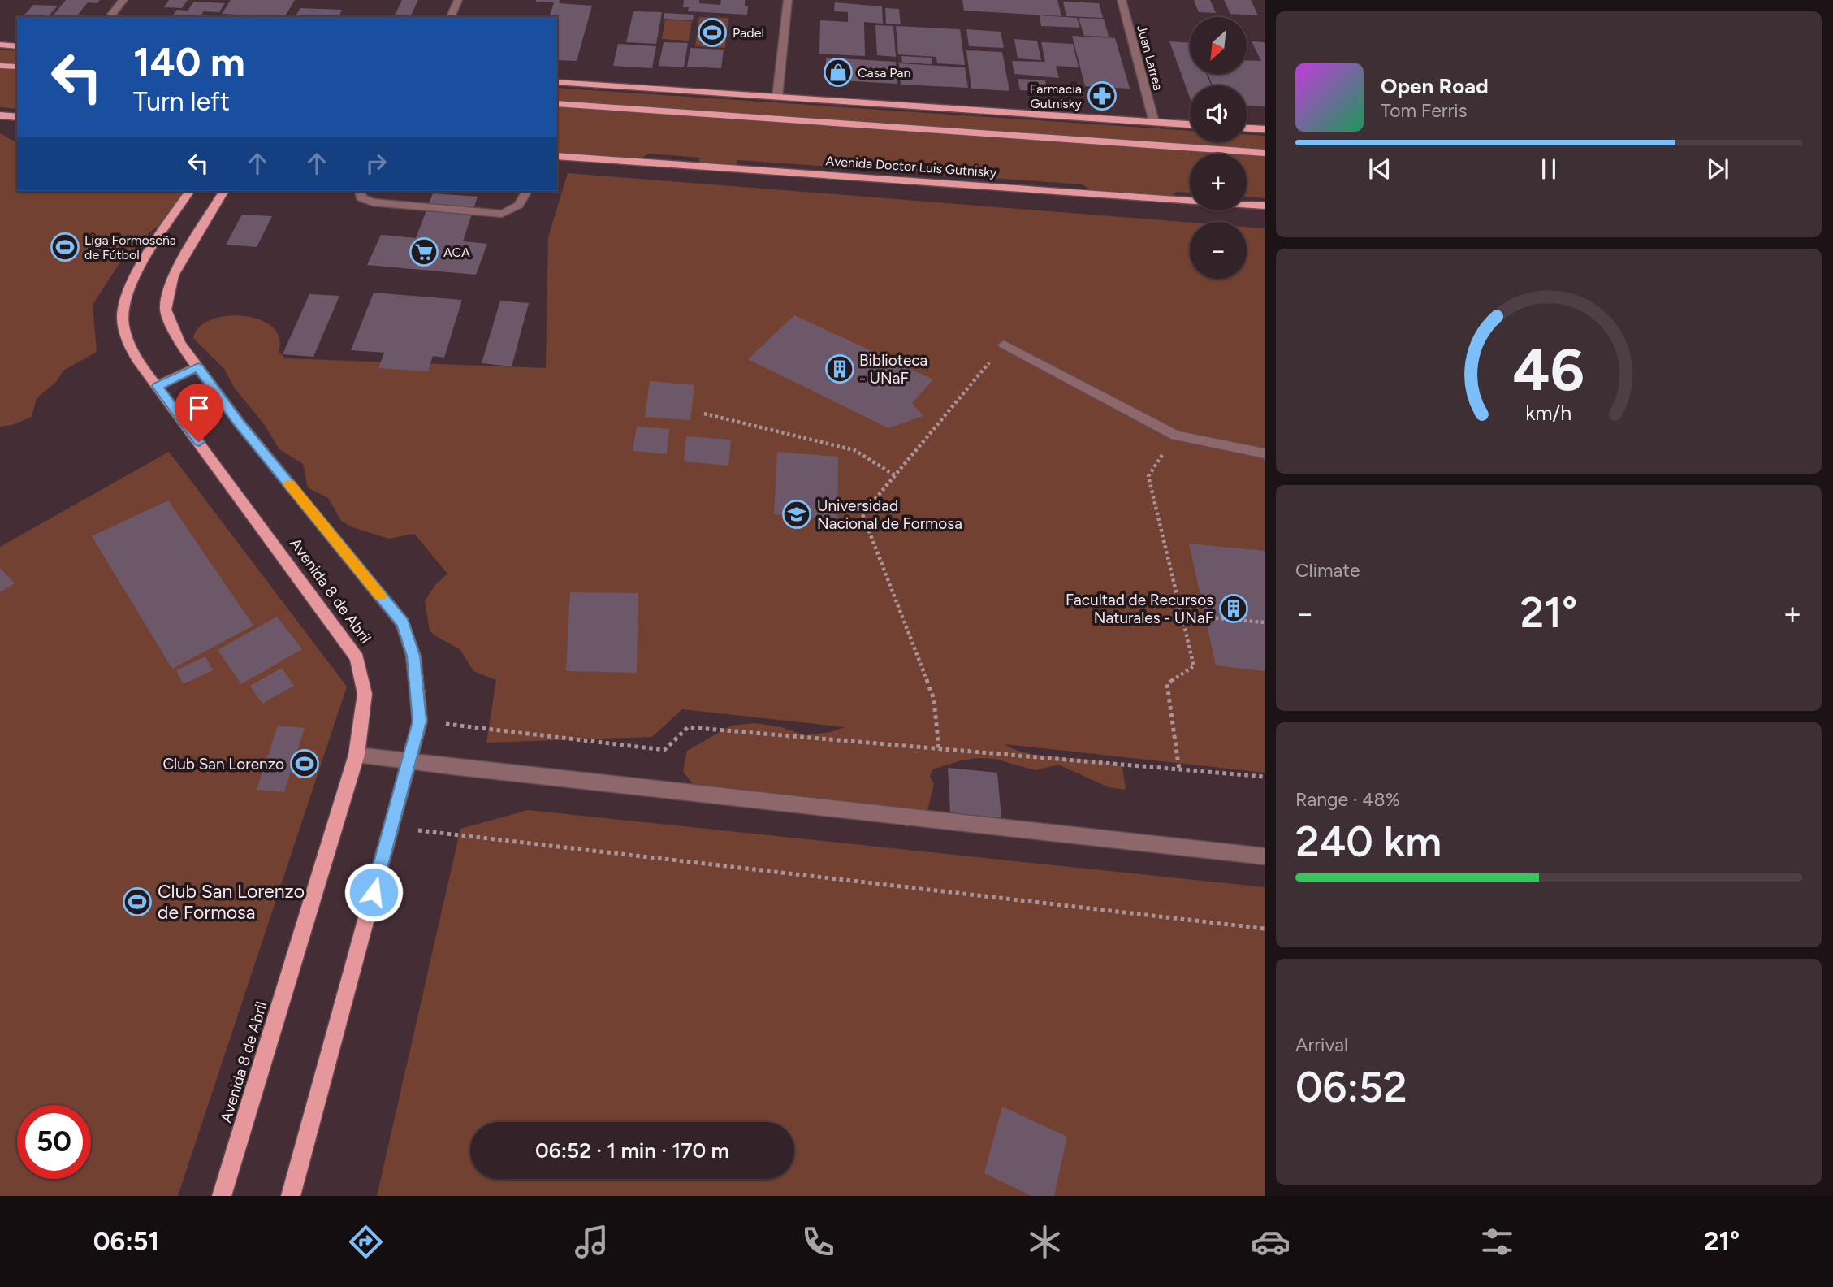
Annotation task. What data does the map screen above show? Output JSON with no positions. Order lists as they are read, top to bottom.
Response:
{
  "streets": {
    "main road": ["Avenida Doctor Luis Gutnisky", "Avenida 8 de Abril"],
    "street": ["Juan Larrea"]
  },
  "places": {
    "sports": [
      "Padel",
      "Liga Formoseña de Fútbol",
      "Club San Lorenzo",
      "Club San Lorenzo de Formosa"
    ],
    "shop": ["Casa Pan"],
    "pharmacy": ["Farmacia Gutnisky"],
    "supermarket": ["ACA"],
    "building": ["Biblioteca - UNaF", "Facultad de Recursos Naturales - UNaF"],
    "school or university": ["Universidad Nacional de Formosa"]
  },
  "north": "bottom left",
  "page": {
    "map_buttons": ["+", "−"],
    "turn": ["140 m", "Turn left"],
    "song": ["Open Road", "Tom Ferris"],
    "tile": [
      "Climate",
      ["Range · 48%", "240 km"],
      ["Arrival", "06:52"]
    ],
    "heat": ["−", "21°", "+"],
    "limit": "50",
    "trip": "06:52 · 1 min · 170 m",
    "tabs": ["06:51", "21°"],
    "gauge": ["46", "km/h"]
  }
}
